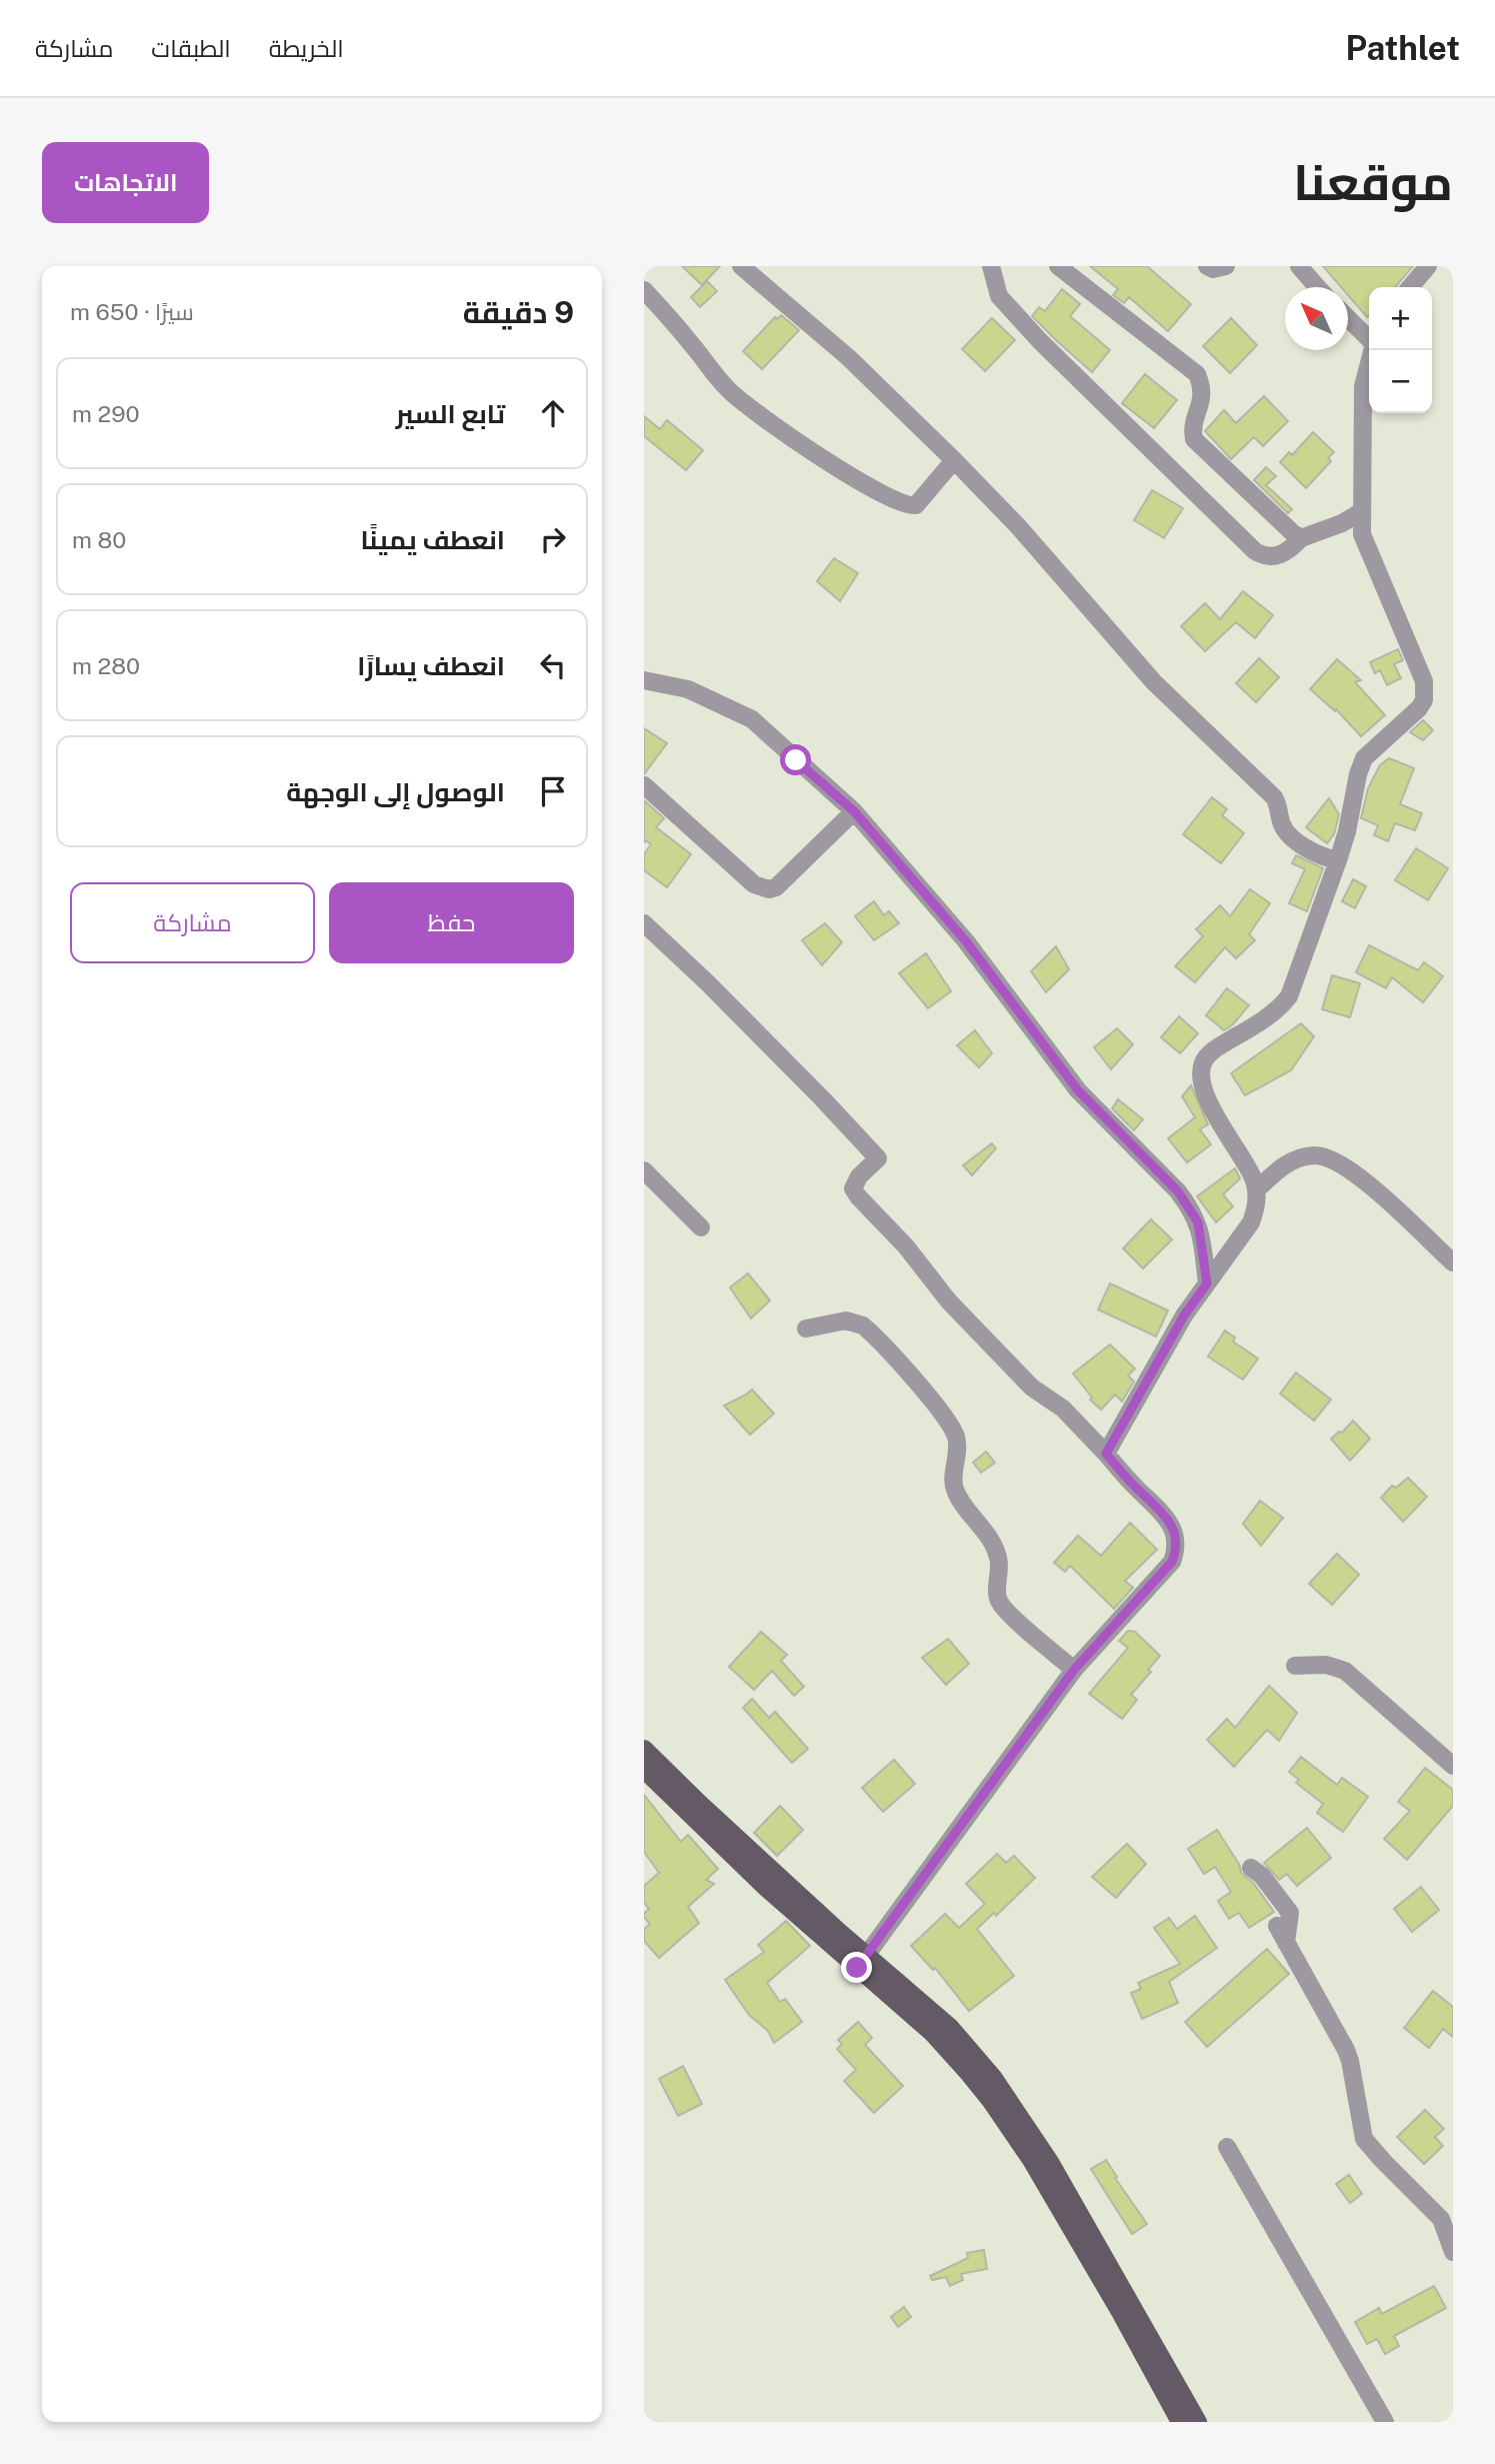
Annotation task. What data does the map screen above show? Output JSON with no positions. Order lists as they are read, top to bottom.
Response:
{
  "north": "top left",
  "page": {
    "header": "Pathlet",
    "nav": ["الخريطة", "الطبقات", "مشاركة"],
    "title": "موقعنا",
    "buttons": [
      "الاتجاهات",
      ["حفظ", "مشاركة"]
    ],
    "heading": ["9 دقيقة", "سيرًا · 650 m"],
    "map_buttons": ["+", "−"],
    "list": [
      ["تابع السير", "290 m"],
      ["انعطف يمينًا", "80 m"],
      ["انعطف يسارًا", "280 m"],
      "الوصول إلى الوجهة"
    ]
  }
}
